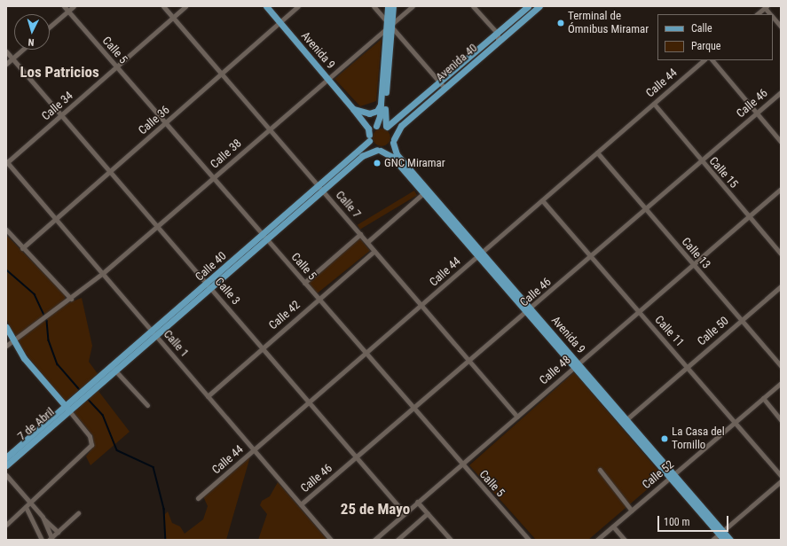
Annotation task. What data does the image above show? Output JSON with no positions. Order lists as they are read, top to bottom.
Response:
{
  "streets": {
    "main road": [
      "Avenida 9",
      "Avenida 40",
      "Calle 40",
      "7 de Abril"
    ],
    "street": [
      "Calle 5",
      "Calle 44",
      "Calle 46",
      "Calle 34",
      "Calle 36",
      "Calle 38",
      "Calle 15",
      "Calle 7",
      "Calle 13",
      "Calle 3",
      "Calle 42",
      "Calle 11",
      "Calle 50",
      "Calle 1",
      "Calle 48",
      "Calle 52"
    ]
  },
  "crossings": [
    ["Calle 5", "Calle 44"],
    ["Calle 5", "Calle 46"],
    ["Calle 5", "Calle 34"],
    ["Calle 5", "Calle 36"],
    ["Calle 5", "Calle 38"],
    ["Calle 5", "Calle 40"],
    ["Calle 5", "Calle 42"],
    ["Calle 5", "Calle 48"],
    ["Avenida 9", "Avenida 40"],
    ["Avenida 9", "Calle 44"],
    ["Avenida 9", "Calle 46"],
    ["Avenida 9", "Calle 36"],
    ["Avenida 9", "Calle 38"],
    ["Avenida 9", "Calle 40"],
    ["Avenida 9", "Calle 50"],
    ["Avenida 9", "Calle 48"],
    ["Avenida 9", "Calle 52"],
    ["Avenida 40", "Calle 40"],
    ["Calle 44", "Calle 15"],
    ["Calle 44", "Calle 7"],
    ["Calle 44", "Calle 13"],
    ["Calle 44", "Calle 3"],
    ["Calle 44", "Calle 11"],
    ["Calle 44", "Calle 1"],
    ["Calle 46", "Calle 15"],
    ["Calle 46", "Calle 7"],
    ["Calle 46", "Calle 13"],
    ["Calle 46", "Calle 3"],
    ["Calle 46", "Calle 11"],
    ["Calle 46", "Calle 1"],
    ["Calle 34", "Calle 7"],
    ["Calle 34", "Calle 3"],
    ["Calle 34", "Calle 1"],
    ["Calle 36", "Calle 7"],
    ["Calle 36", "Calle 3"],
    ["Calle 36", "Calle 1"],
    ["Calle 38", "Calle 7"],
    ["Calle 38", "Calle 3"],
    ["Calle 38", "Calle 1"],
    ["Calle 15", "Calle 48"],
    ["Calle 7", "Calle 40"],
    ["Calle 7", "Calle 42"],
    ["Calle 7", "Calle 48"],
    ["Calle 13", "Calle 50"],
    ["Calle 13", "Calle 48"],
    ["Calle 40", "Calle 3"],
    ["Calle 40", "Calle 1"],
    ["Calle 40", "7 de Abril"],
    ["Calle 3", "Calle 42"],
    ["Calle 3", "Calle 48"],
    ["Calle 42", "Calle 1"],
    ["Calle 11", "Calle 50"],
    ["Calle 11", "Calle 48"],
    ["Calle 11", "Calle 52"]
  ],
  "districts": ["Los Patricios", "25 de Mayo"],
  "places": ["Terminal de Ómnibus Miramar", "GNC Miramar", "La Casa del Tornillo"],
  "legend": ["Calle", "Parque"],
  "scale_bar": "100 m",
  "north": "bottom"
}
